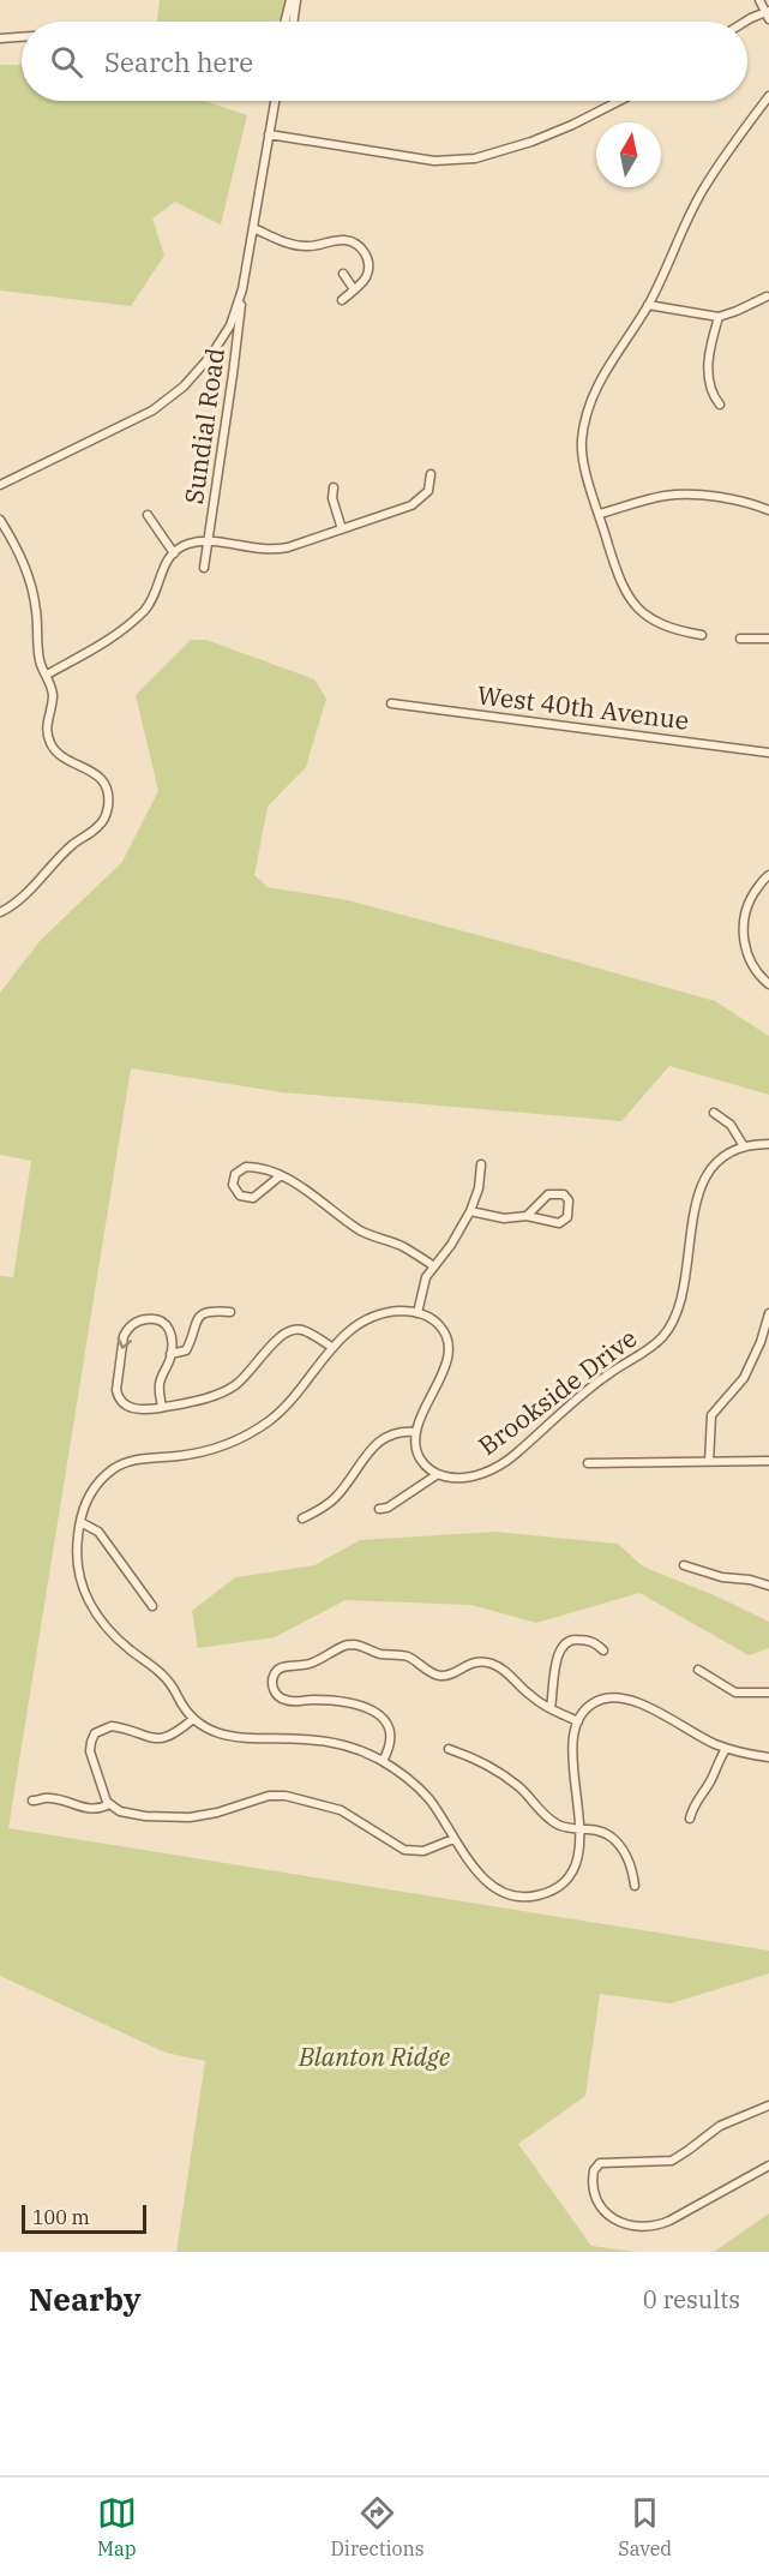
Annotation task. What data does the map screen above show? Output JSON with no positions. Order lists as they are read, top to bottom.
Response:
{
  "streets": {
    "street": ["Sundial Road", "West 40th Avenue", "Brookside Drive"]
  },
  "parks": ["Blanton Ridge"],
  "scale_bar": "100 m",
  "north": "top",
  "page": {
    "search": "Search here",
    "scale": "100 m",
    "heading": ["Nearby", "0 results"],
    "nav": ["Map", "Directions", "Saved"]
  }
}
